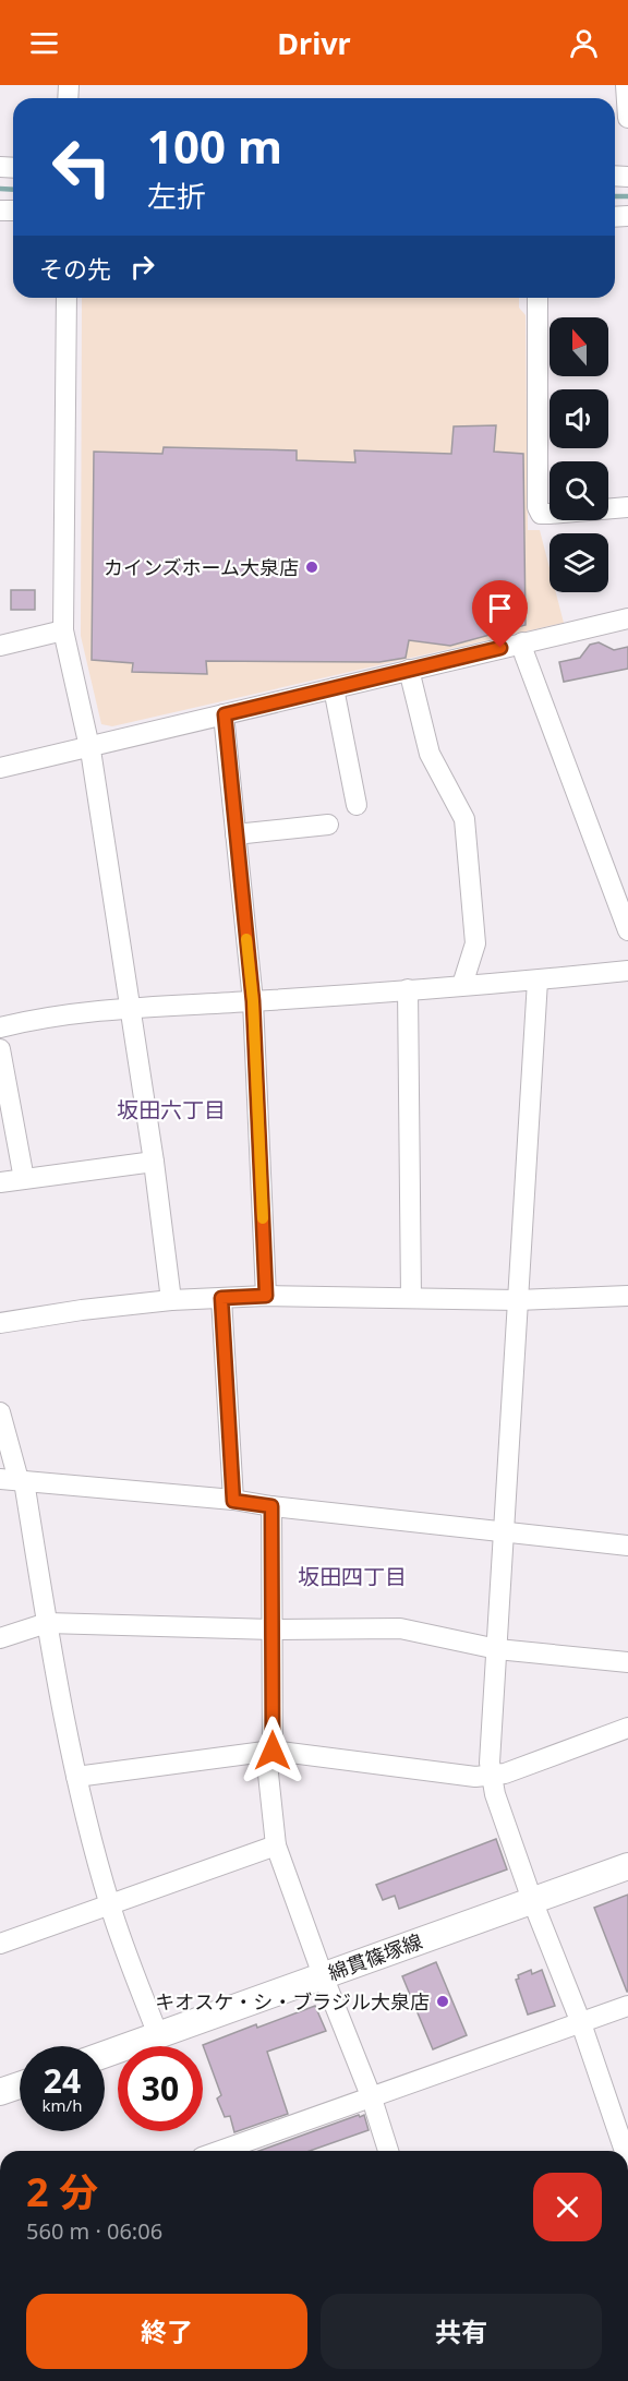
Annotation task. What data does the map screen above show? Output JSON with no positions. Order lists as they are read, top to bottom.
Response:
{
  "streets": {
    "main road": ["綿貫篠塚線"]
  },
  "districts": ["坂田六丁目", "坂田四丁目"],
  "places": ["カインズホーム大泉店", "キオスケ・シ・ブラジル大泉店"],
  "north": "top",
  "page": {
    "header": "Drivr",
    "turn": ["100 m", "左折"],
    "then": "その先",
    "speed": "24 km/h",
    "limit": "30",
    "heading": ["2 分", "560 m · 06:06"],
    "buttons": ["終了", "共有"]
  }
}
